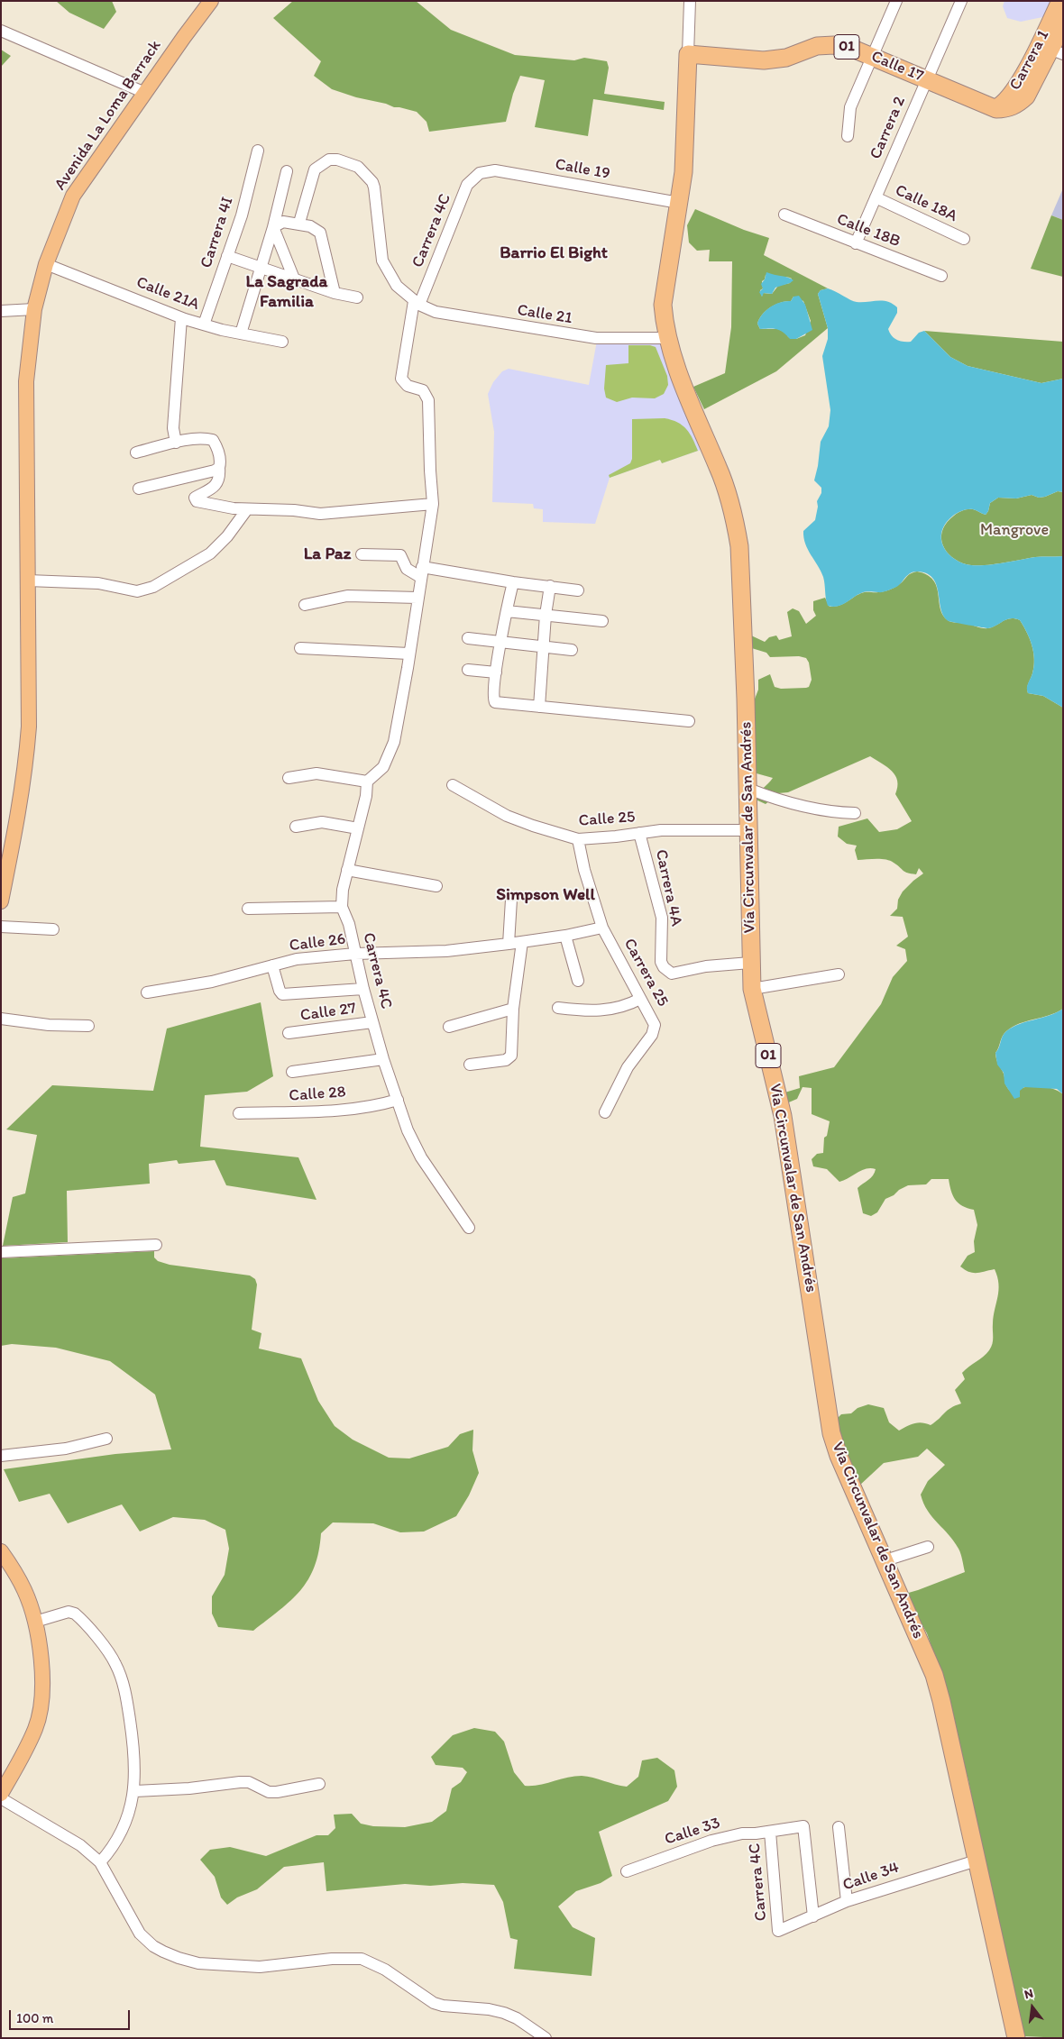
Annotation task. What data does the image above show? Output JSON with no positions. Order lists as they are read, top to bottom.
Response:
{
  "streets": {
    "highway": [
      "01",
      "Carrera 1",
      "Calle 17",
      "Vía Circunvalar de San Andrés"
    ],
    "main road": ["Avenida La Loma Barrack"],
    "street": [
      "Carrera 2",
      "Calle 19",
      "Calle 18A",
      "Carrera 4C",
      "Calle 18B",
      "Carrera 4I",
      "Calle 21A",
      "Calle 21",
      "Calle 25",
      "Carrera 4A",
      "Calle 26",
      "Carrera 25",
      "Calle 27",
      "Calle 28",
      "Calle 33",
      "Calle 34"
    ]
  },
  "crossings": [
    ["Carrera 1", "Calle 17"],
    ["Calle 17", "Carrera 2"],
    ["Calle 17", "Vía Circunvalar de San Andrés"],
    ["Avenida La Loma Barrack", "Calle 21A"],
    ["Carrera 2", "Calle 18A"],
    ["Carrera 2", "Calle 18B"],
    ["Calle 19", "Carrera 4C"],
    ["Calle 19", "Vía Circunvalar de San Andrés"],
    ["Carrera 4C", "Calle 21"],
    ["Carrera 4C", "Calle 26"],
    ["Carrera 4C", "Calle 27"],
    ["Carrera 4C", "Calle 28"],
    ["Carrera 4C", "Calle 33"],
    ["Carrera 4C", "Calle 34"],
    ["Carrera 4I", "Calle 21A"],
    ["Calle 21", "Vía Circunvalar de San Andrés"],
    ["Calle 25", "Vía Circunvalar de San Andrés"],
    ["Calle 25", "Carrera 4A"],
    ["Calle 25", "Carrera 25"],
    ["Vía Circunvalar de San Andrés", "Carrera 4A"],
    ["Vía Circunvalar de San Andrés", "Calle 34"],
    ["Calle 26", "Carrera 25"],
    ["Calle 33", "Calle 34"]
  ],
  "districts": [
    "Barrio El Bight",
    "La Sagrada Familia",
    "La Paz",
    "Simpson Well"
  ],
  "parks": ["Mangrove"],
  "scale_bar": "100 m",
  "north": "top"
}
